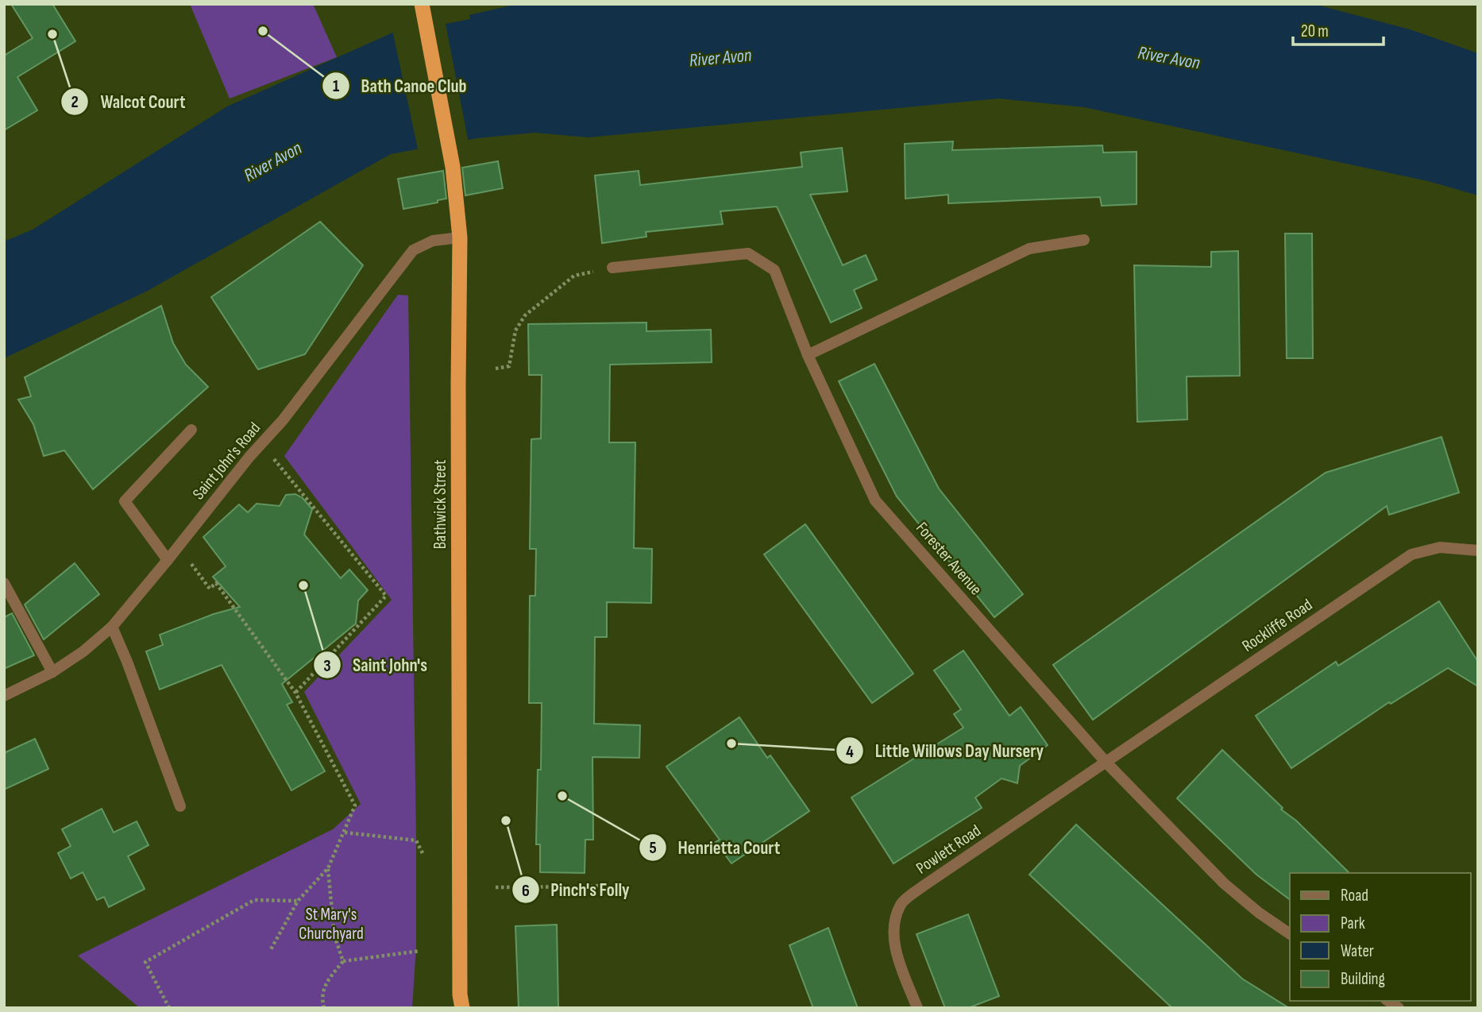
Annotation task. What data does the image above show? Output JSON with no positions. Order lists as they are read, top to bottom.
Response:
{
  "streets": {
    "highway": ["Bathwick Street"],
    "street": [
      "Saint John's Road",
      "Forester Avenue",
      "Rockliffe Road",
      "Powlett Road"
    ]
  },
  "crossings": [
    ["Saint John's Road", "Bathwick Street"],
    ["Forester Avenue", "Rockliffe Road"],
    ["Forester Avenue", "Powlett Road"],
    ["Rockliffe Road", "Powlett Road"]
  ],
  "water": ["River Avon"],
  "parks": ["St Mary's Churchyard"],
  "places": [
    "Bath Canoe Club",
    "Walcot Court",
    "Saint John's",
    "Little Willows Day Nursery",
    "Henrietta Court",
    "Pinch's Folly"
  ],
  "legend": [
    "Road",
    "Park",
    "Water",
    "Building"
  ],
  "scale_bar": "20 m"
}
